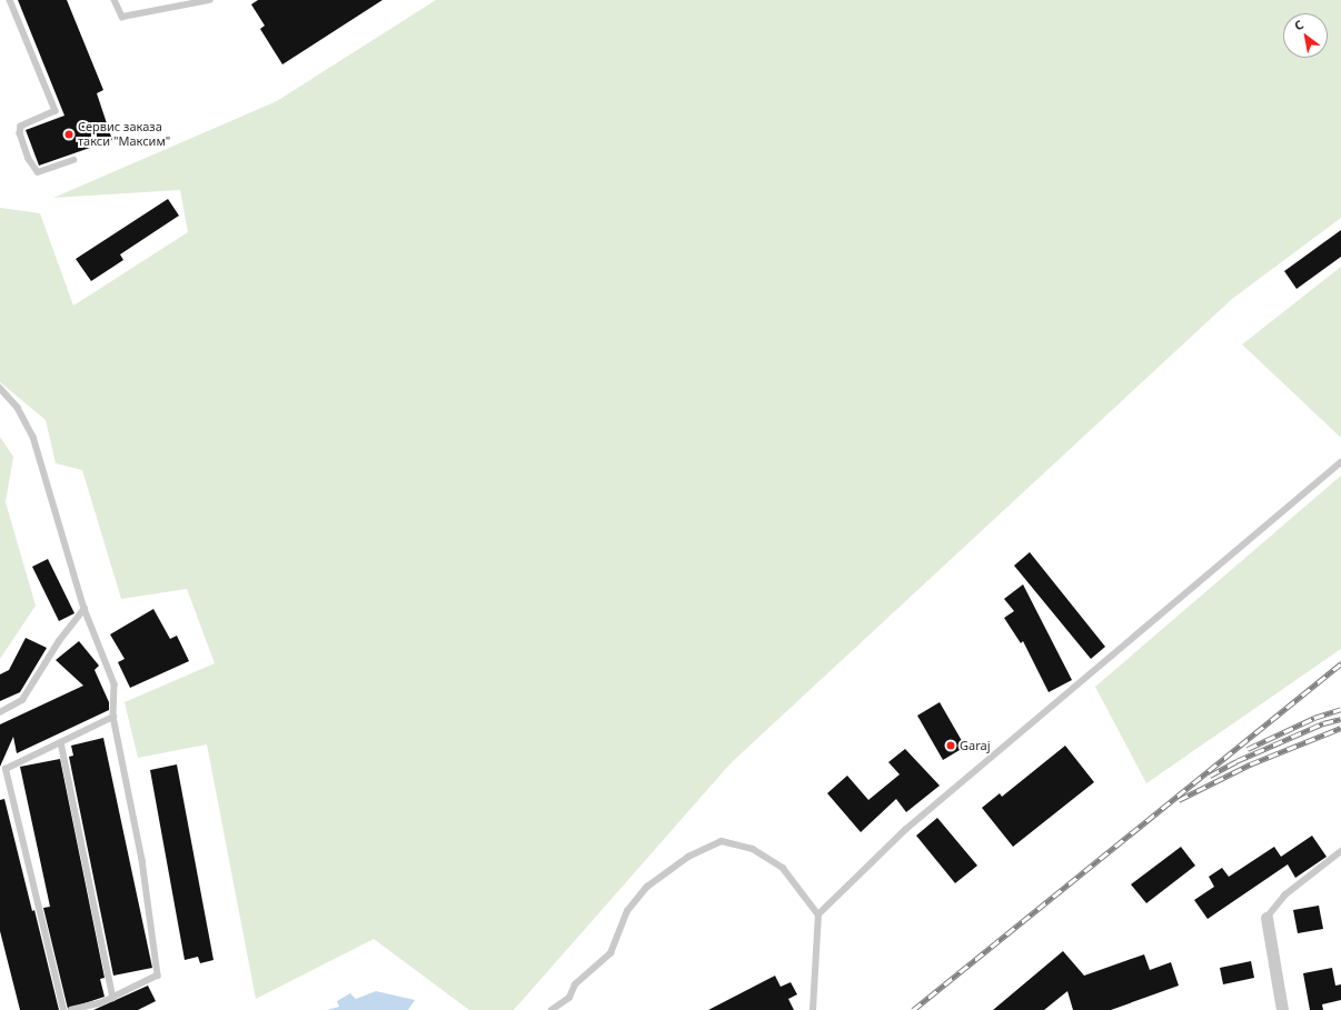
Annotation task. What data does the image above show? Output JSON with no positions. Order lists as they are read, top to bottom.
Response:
{
  "places": ["Сервис заказа такси \"Максим\"", "Garaj"],
  "north": "top left"
}
